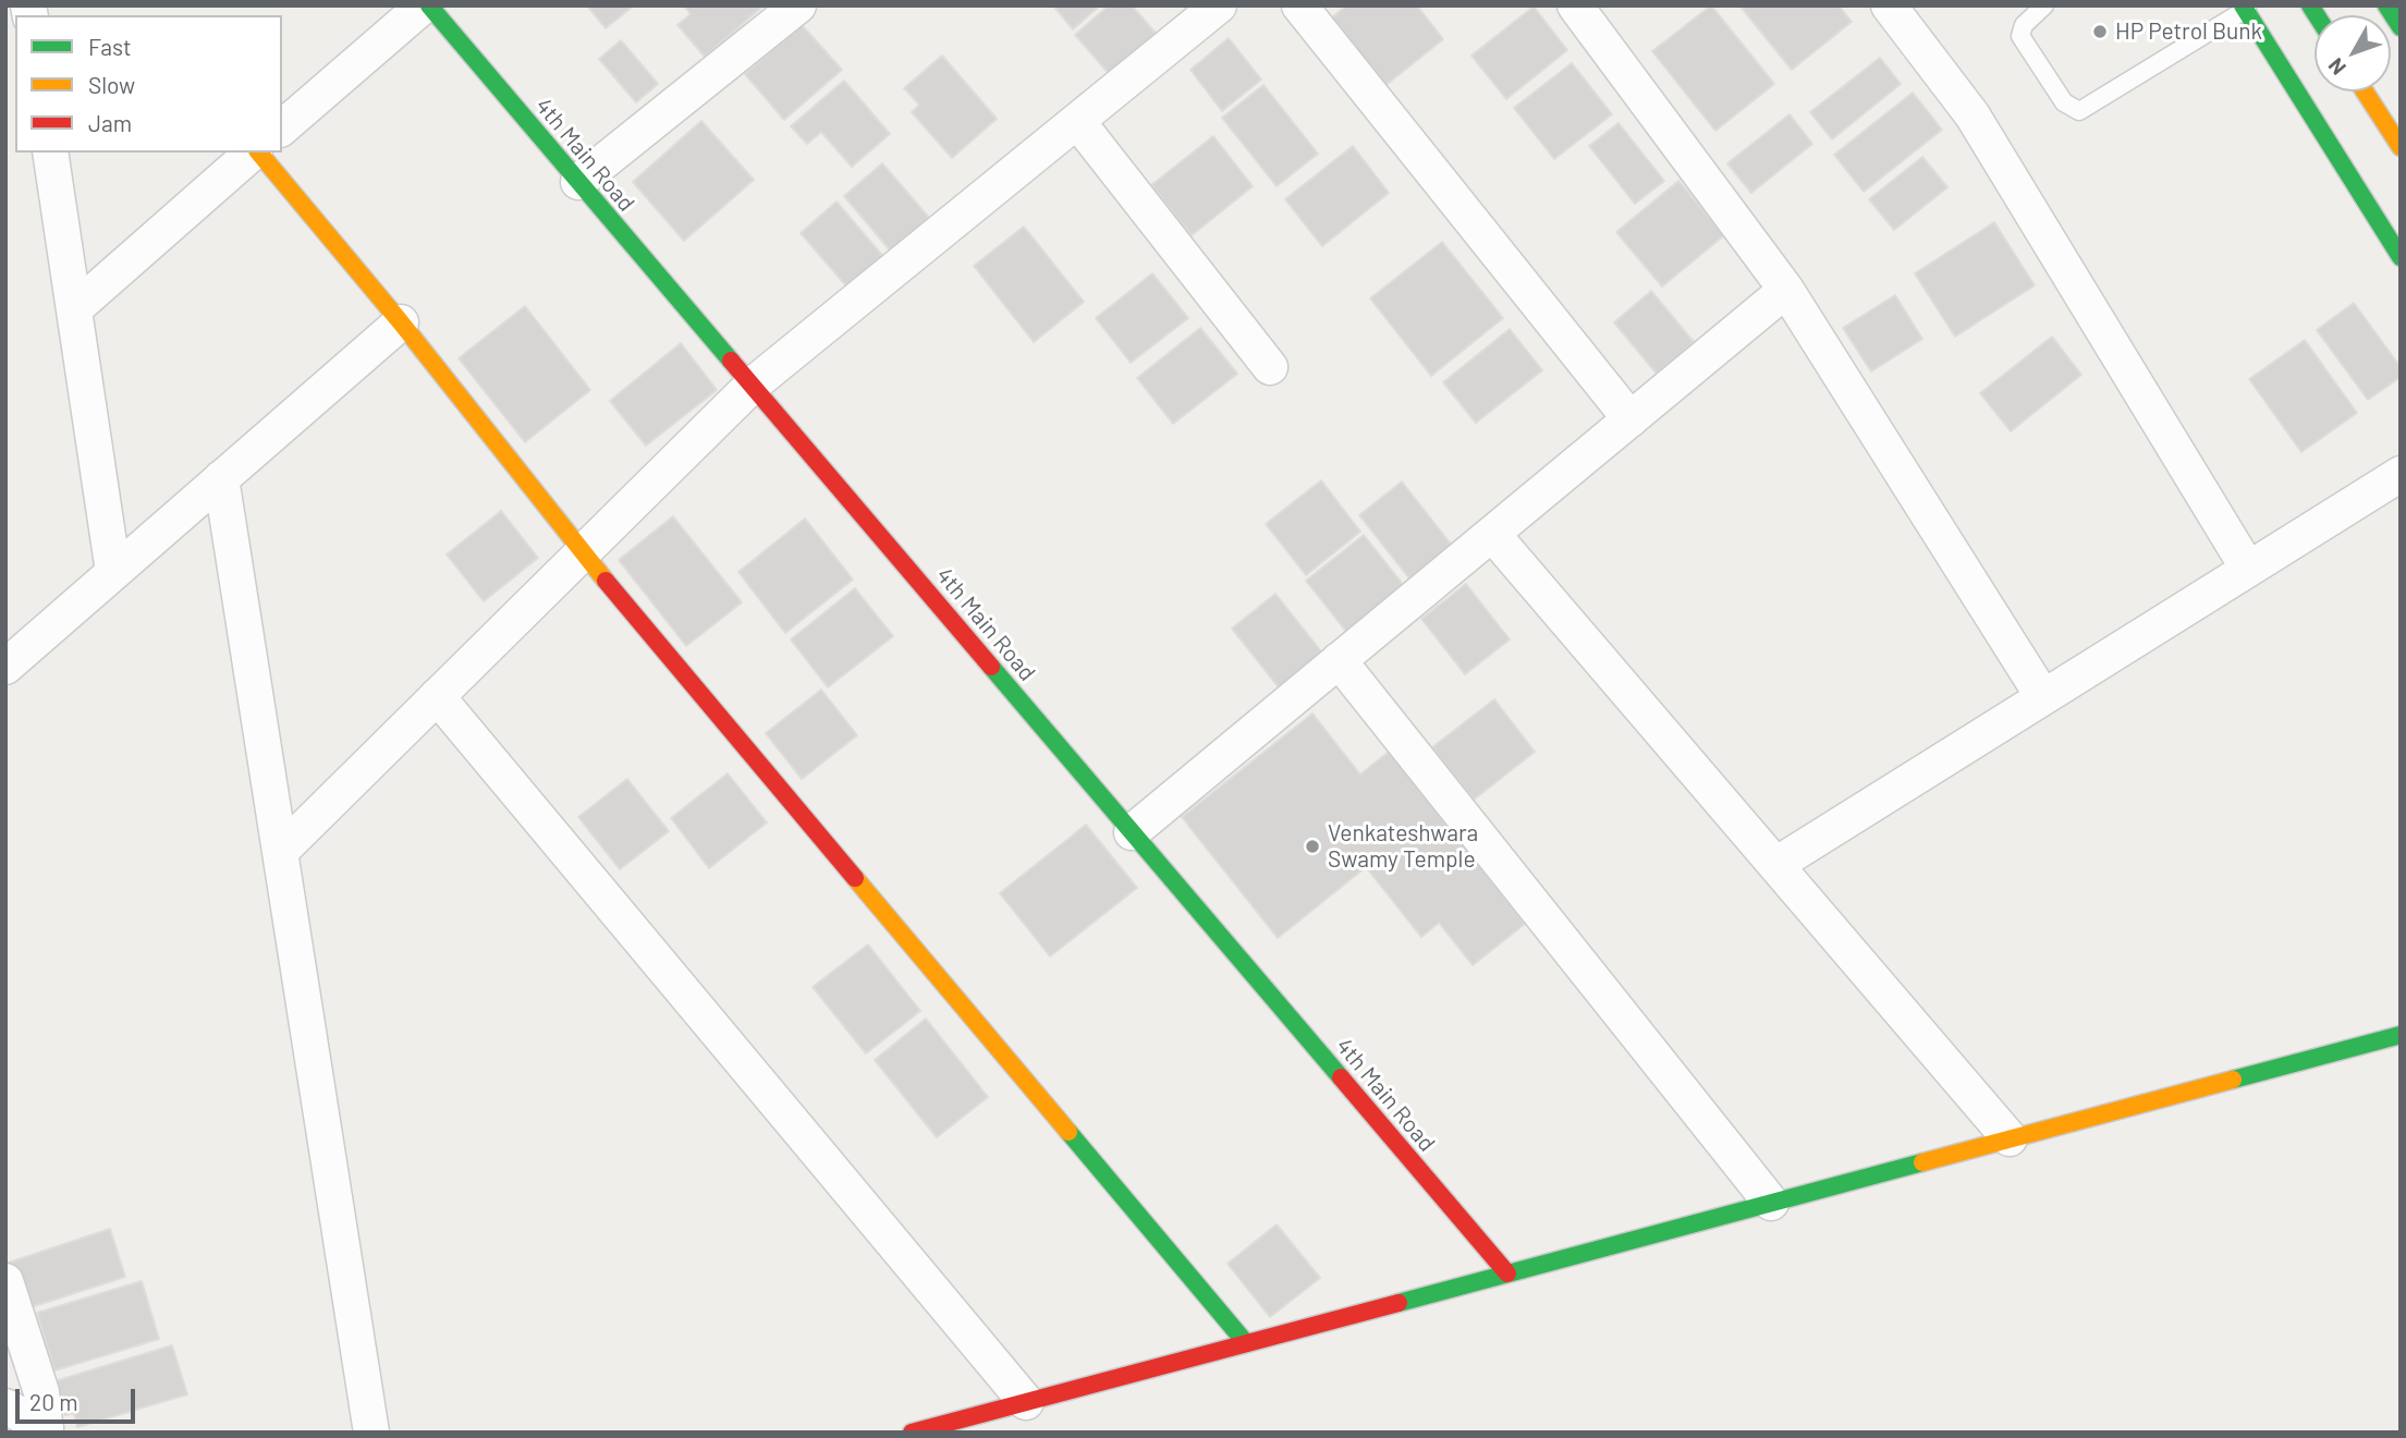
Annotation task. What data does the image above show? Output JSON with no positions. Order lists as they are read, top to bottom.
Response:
{
  "streets": {
    "main road": ["4th Main Road"]
  },
  "places": ["HP Petrol Bunk", "Venkateshwara Swamy Temple"],
  "legend": ["Fast", "Slow", "Jam"],
  "scale_bar": "20 m",
  "north": "bottom left"
}
